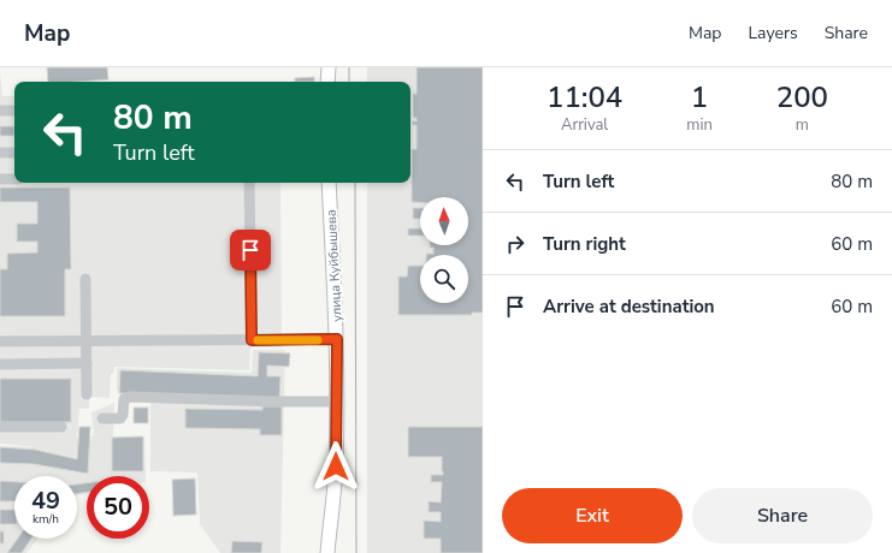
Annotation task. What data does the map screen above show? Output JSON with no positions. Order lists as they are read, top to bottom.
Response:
{
  "streets": {
    "main road": ["улица Куйбышева"]
  },
  "north": "top",
  "page": {
    "header": "Map",
    "nav": ["Map", "Layers", "Share"],
    "eta": [
      "11:04",
      "Arrival",
      "1",
      "min",
      "200",
      "m"
    ],
    "turn": ["80 m", "Turn left"],
    "list": [
      {
        "name": "Turn left",
        "value": "80 m"
      },
      {
        "name": "Turn right",
        "value": "60 m"
      },
      {
        "name": "Arrive at destination",
        "value": "60 m"
      }
    ],
    "speed": "49 km/h",
    "limit": "50",
    "buttons": ["Exit", "Share"]
  }
}
